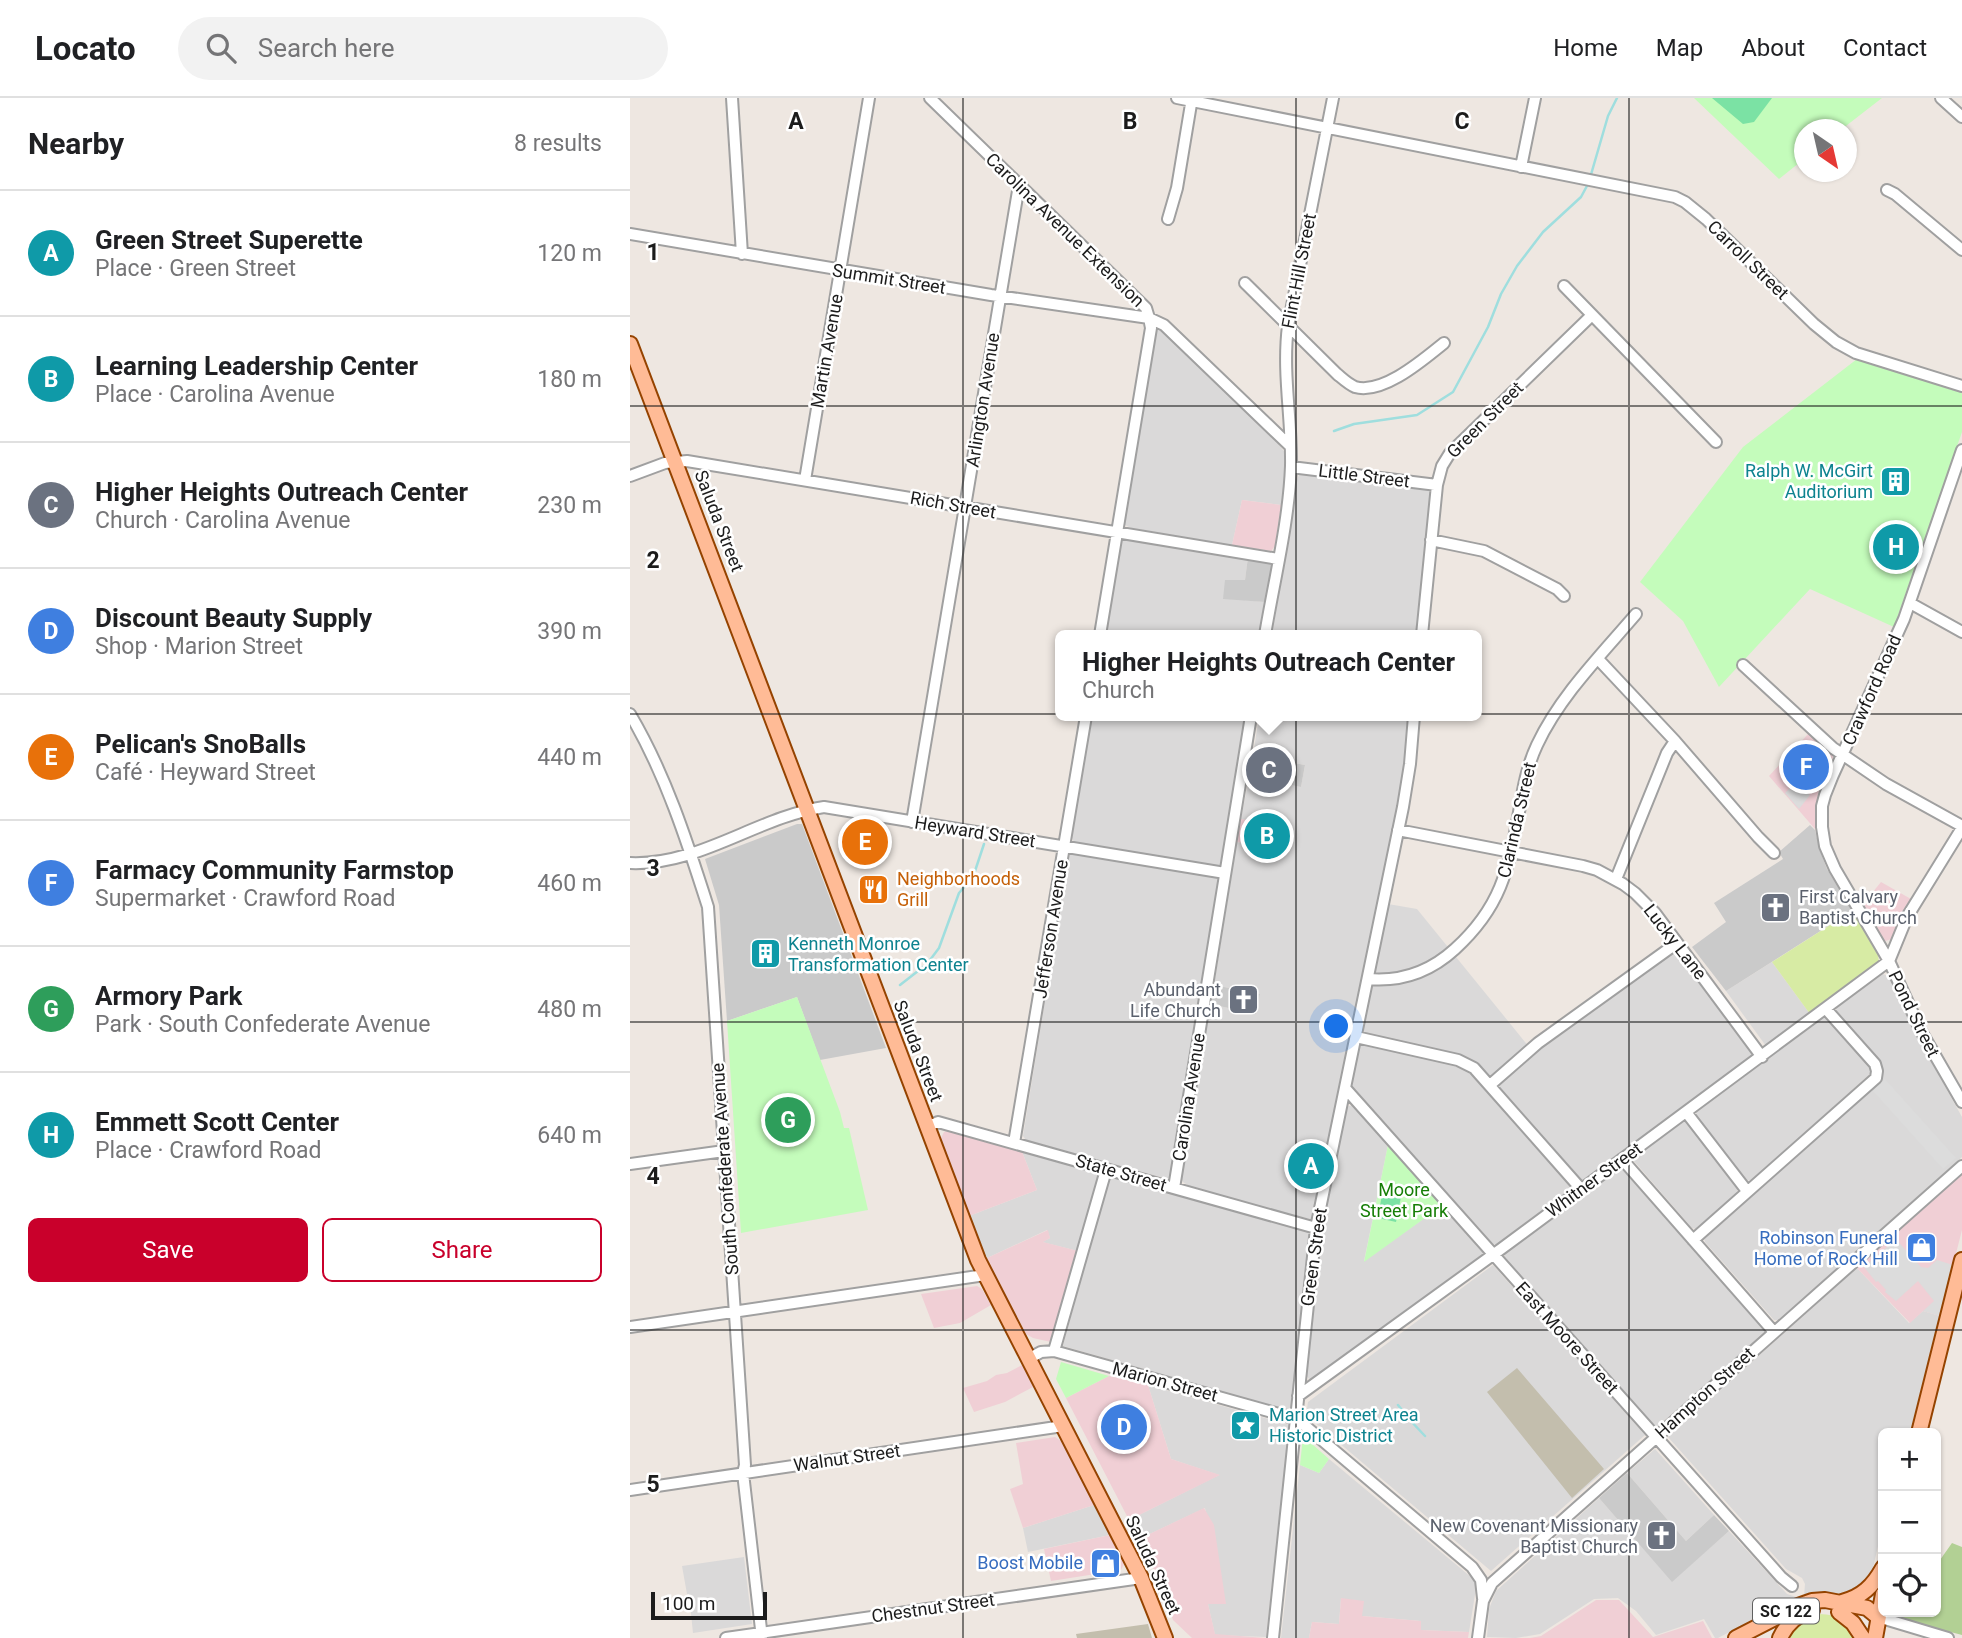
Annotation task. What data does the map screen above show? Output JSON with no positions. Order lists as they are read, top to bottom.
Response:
{
  "streets": {
    "main road": ["Saluda Street", "SC 122"],
    "street": [
      "Carolina Avenue Extension",
      "Carroll Street",
      "Flint Hill Street",
      "Summit Street",
      "Martin Avenue",
      "Arlington Avenue",
      "Green Street",
      "Little Street",
      "Rich Street",
      "Crawford Road",
      "Clarinda Street",
      "Heyward Street",
      "Jefferson Avenue",
      "Lucky Lane",
      "Pond Street",
      "Carolina Avenue",
      "South Confederate Avenue",
      "State Street",
      "Whitner Street",
      "East Moore Street",
      "Marion Street",
      "Hampton Street",
      "Walnut Street",
      "Chestnut Street"
    ]
  },
  "crossings": [
    ["Carolina Avenue Extension", "Flint Hill Street"],
    ["Carolina Avenue Extension", "Summit Street"],
    ["Carolina Avenue Extension", "Arlington Avenue"],
    ["Carroll Street", "Flint Hill Street"],
    ["Summit Street", "Martin Avenue"],
    ["Summit Street", "Arlington Avenue"],
    ["Martin Avenue", "Rich Street"],
    ["Arlington Avenue", "Rich Street"],
    ["Arlington Avenue", "Heyward Street"],
    ["Green Street", "Little Street"],
    ["Green Street", "Clarinda Street"],
    ["Green Street", "Lucky Lane"],
    ["Green Street", "State Street"],
    ["Green Street", "Whitner Street"],
    ["Green Street", "East Moore Street"],
    ["Green Street", "Marion Street"],
    ["Rich Street", "Saluda Street"],
    ["Saluda Street", "Heyward Street"],
    ["Saluda Street", "State Street"],
    ["Saluda Street", "Walnut Street"],
    ["Saluda Street", "Chestnut Street"],
    ["Crawford Road", "Pond Street"],
    ["Crawford Road", "Whitner Street"],
    ["Clarinda Street", "Lucky Lane"],
    ["Heyward Street", "Jefferson Avenue"],
    ["Heyward Street", "Carolina Avenue"],
    ["Jefferson Avenue", "State Street"],
    ["Lucky Lane", "Whitner Street"],
    ["Pond Street", "Whitner Street"],
    ["Carolina Avenue", "State Street"],
    ["South Confederate Avenue", "Walnut Street"],
    ["South Confederate Avenue", "Chestnut Street"],
    ["Whitner Street", "East Moore Street"],
    ["East Moore Street", "Hampton Street"],
    ["Marion Street", "Hampton Street"]
  ],
  "parks": ["Moore Street Park"],
  "places": {
    "building": ["Ralph W. McGirt Auditorium", "Kenneth Monroe Transformation Center"],
    "restaurant": ["Neighborhoods Grill"],
    "church": ["First Calvary Baptist Church", "Abundant Life Church", "New Covenant Missionary Baptist Church"],
    "shop": ["Robinson Funeral Home of Rock Hill", "Boost Mobile"],
    "place": ["Marion Street Area Historic District"]
  },
  "scale_bar": "100 m",
  "north": "bottom right",
  "page": {
    "header": "Locato",
    "search": "Search here",
    "nav": [
      "Home",
      "Map",
      "About",
      "Contact"
    ],
    "heading": ["Nearby", "8 results"],
    "list": [
      {
        "mark": "A",
        "name": "Green Street Superette",
        "note": "Place · Green Street",
        "value": "120 m"
      },
      {
        "mark": "B",
        "name": "Learning Leadership Center",
        "note": "Place · Carolina Avenue",
        "value": "180 m"
      },
      {
        "mark": "C",
        "name": "Higher Heights Outreach Center",
        "note": "Church · Carolina Avenue",
        "value": "230 m"
      },
      {
        "mark": "D",
        "name": "Discount Beauty Supply",
        "note": "Shop · Marion Street",
        "value": "390 m"
      },
      {
        "mark": "E",
        "name": "Pelican's SnoBalls",
        "note": "Café · Heyward Street",
        "value": "440 m"
      },
      {
        "mark": "F",
        "name": "Farmacy Community Farmstop",
        "note": "Supermarket · Crawford Road",
        "value": "460 m"
      },
      {
        "mark": "G",
        "name": "Armory Park",
        "note": "Park · South Confederate Avenue",
        "value": "480 m"
      },
      {
        "mark": "H",
        "name": "Emmett Scott Center",
        "note": "Place · Crawford Road",
        "value": "640 m"
      }
    ],
    "pins": [
      "H",
      "F",
      "C",
      "B",
      "E",
      "G",
      "A",
      "D"
    ],
    "popup": ["Higher Heights Outreach Center", "Church"],
    "buttons": ["Save", "Share"],
    "map_buttons": ["+", "−"],
    "scale": "100 m"
  },
  "grid": {
    "columns": ["A", "B", "C"],
    "rows": [
      "1",
      "2",
      "3",
      "4",
      "5"
    ]
  }
}
